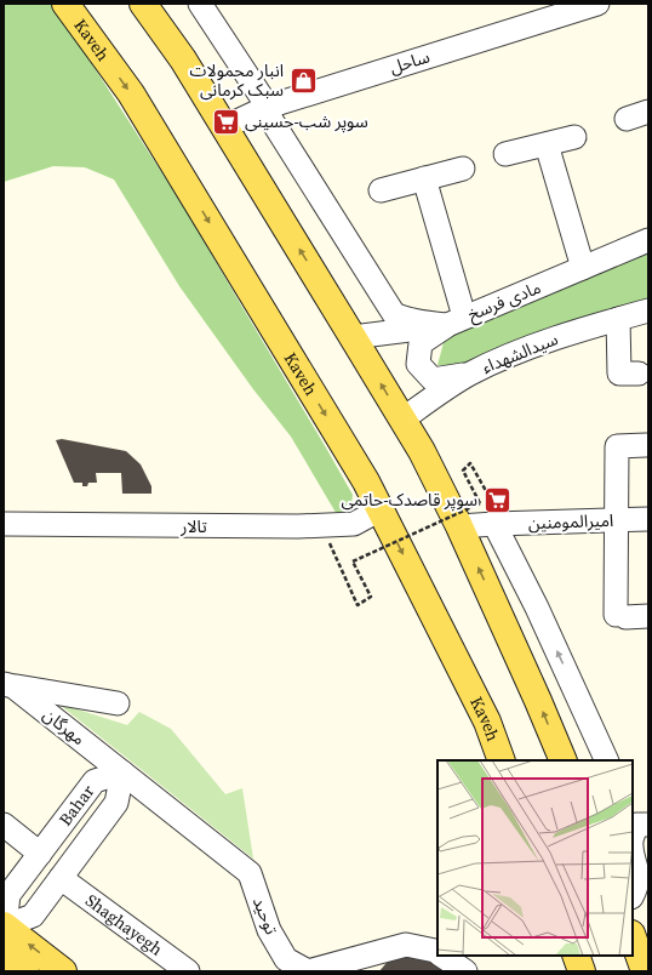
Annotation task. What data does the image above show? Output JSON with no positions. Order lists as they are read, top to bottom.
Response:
{
  "streets": {
    "main road": ["Kaveh"],
    "street": [
      "ساحل",
      "مادی فرسخ",
      "سیدالشهداء",
      "امیرالمومنین",
      "تالار",
      "مهرگان",
      "Bahar",
      "توحید",
      "Shaghayegh"
    ]
  },
  "crossings": [
    ["Kaveh", "تالار"],
    ["مهرگان", "Bahar"],
    ["مهرگان", "توحید"],
    ["Bahar", "توحید"],
    ["Bahar", "Shaghayegh"]
  ],
  "places": {
    "shop": ["انبار محمولات سبک کرمانی"],
    "supermarket": ["سوپر شب-حسینی", "سوپر قاصدک-حاتمی"]
  }
}
